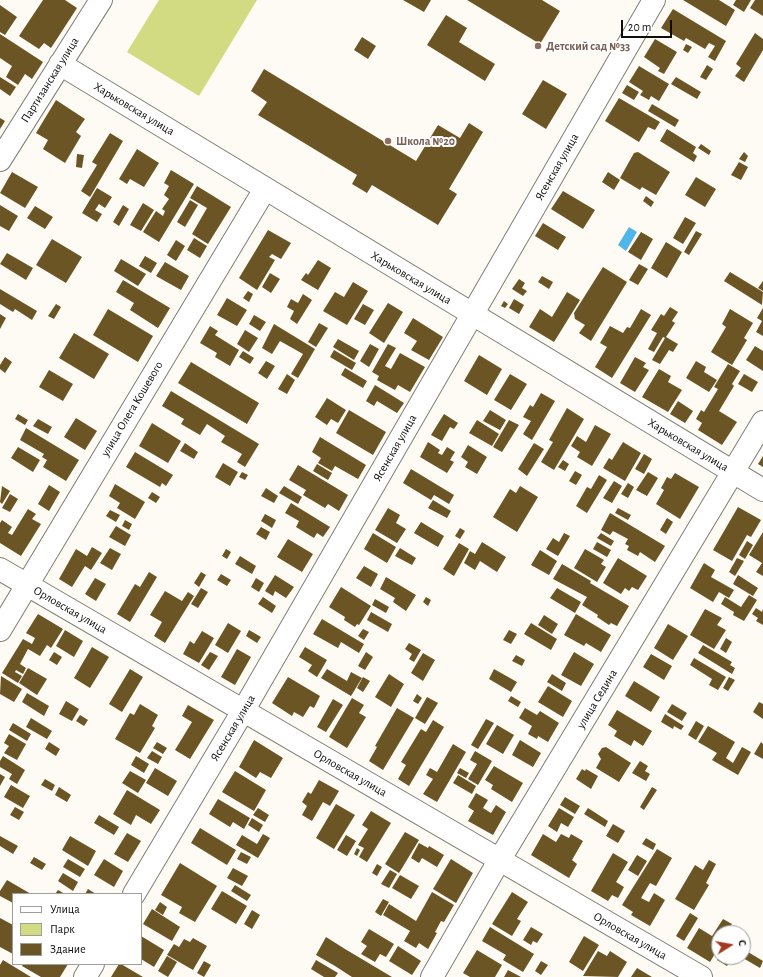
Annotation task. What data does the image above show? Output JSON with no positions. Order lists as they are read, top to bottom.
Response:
{
  "streets": {
    "street": [
      "Партизанская улица",
      "Харьковская улица",
      "Ясенская улица",
      "улица Олега Кошевого",
      "Орловская улица",
      "улица Седина"
    ]
  },
  "crossings": [
    ["Партизанская улица", "Харьковская улица"],
    ["Харьковская улица", "Ясенская улица"],
    ["Харьковская улица", "улица Олега Кошевого"],
    ["Харьковская улица", "улица Седина"],
    ["Ясенская улица", "Орловская улица"],
    ["улица Олега Кошевого", "Орловская улица"],
    ["Орловская улица", "улица Седина"]
  ],
  "places": ["Детский сад №33", "Школа №20"],
  "legend": ["Улица", "Парк", "Здание"],
  "scale_bar": "20 m",
  "north": "right"
}
